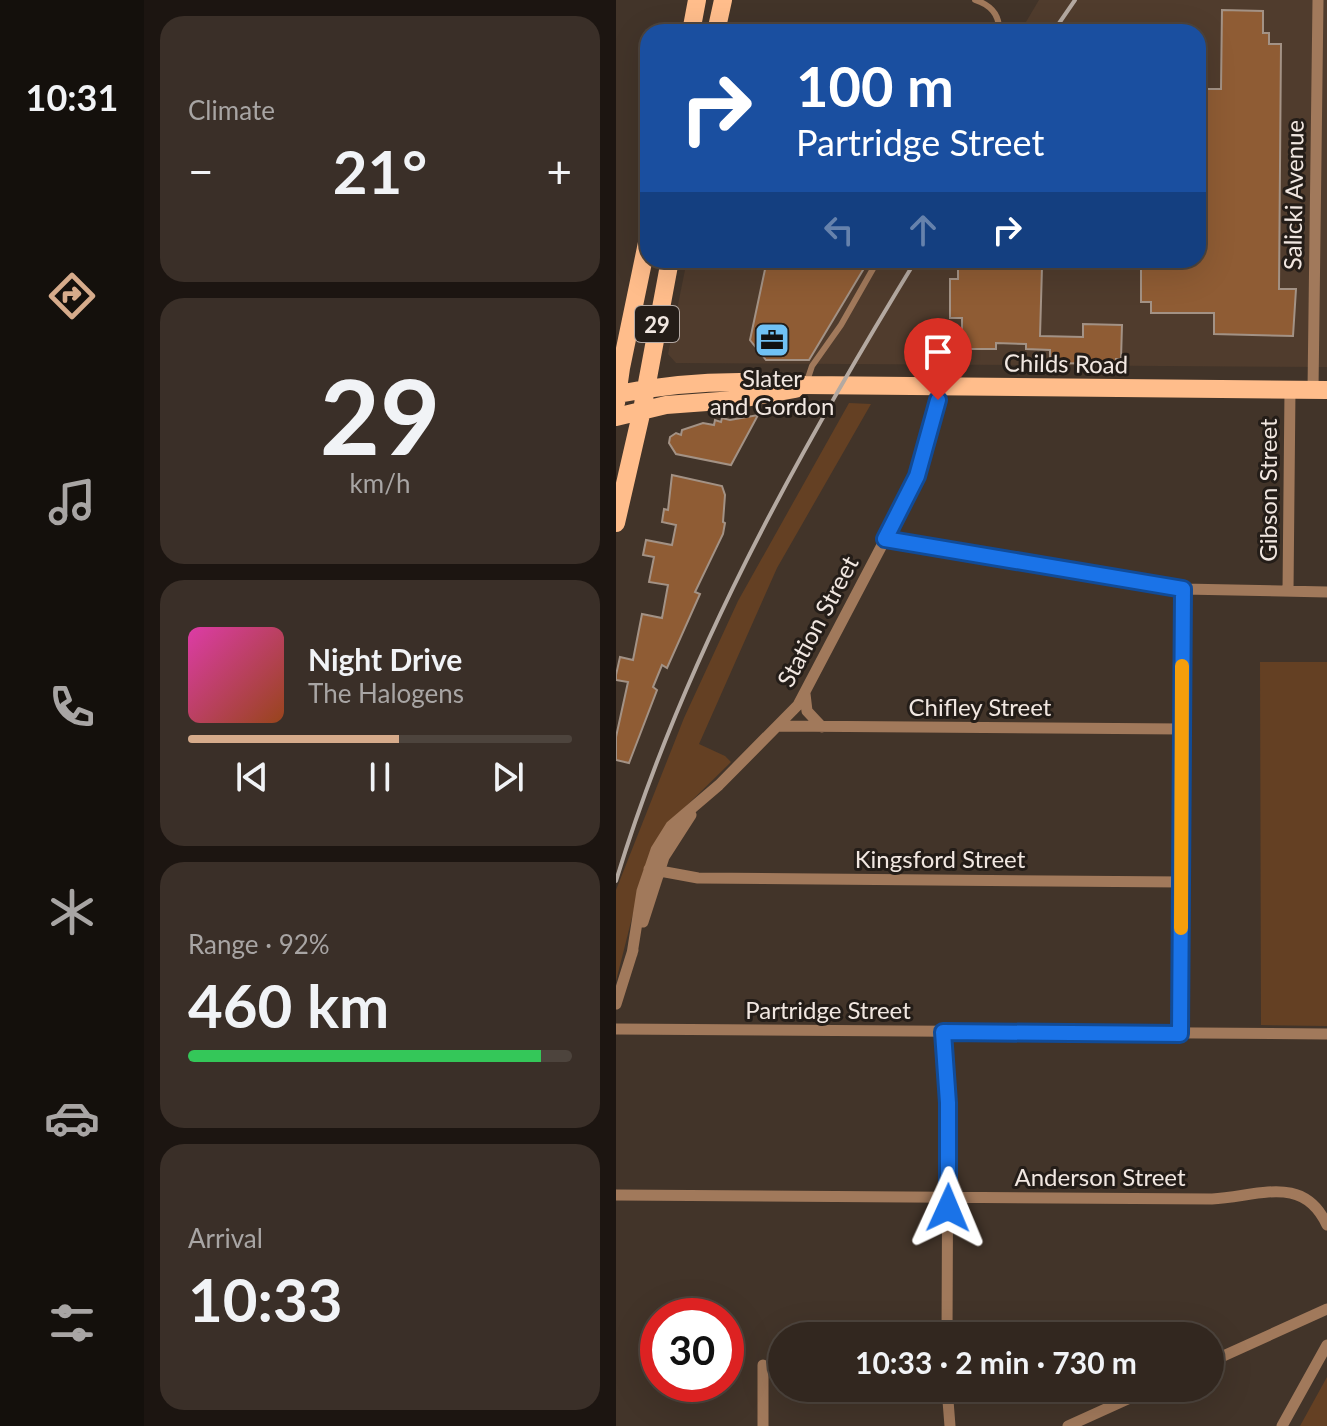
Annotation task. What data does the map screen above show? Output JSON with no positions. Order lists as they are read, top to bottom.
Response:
{
  "streets": {
    "main road": ["29", "Childs Road"],
    "street": [
      "Salicki Avenue",
      "Gibson Street",
      "Station Street",
      "Chifley Street",
      "Kingsford Street",
      "Partridge Street",
      "Anderson Street"
    ]
  },
  "crossings": [
    ["Salicki Avenue", "Childs Road"],
    ["29", "Childs Road"],
    ["Childs Road", "Gibson Street"],
    ["Childs Road", "Station Street"],
    ["Station Street", "Chifley Street"],
    ["Station Street", "Kingsford Street"]
  ],
  "places": {
    "office": ["Slater and Gordon"]
  },
  "page": {
    "tabs": "10:31",
    "tile": [
      "Climate",
      ["29", "km/h"],
      ["Range · 92%", "460 km"],
      ["Arrival", "10:33"]
    ],
    "turn": ["100 m", "Partridge Street"],
    "heat": ["−", "21°", "+"],
    "song": ["Night Drive", "The Halogens"],
    "limit": "30",
    "trip": "10:33 · 2 min · 730 m"
  }
}
